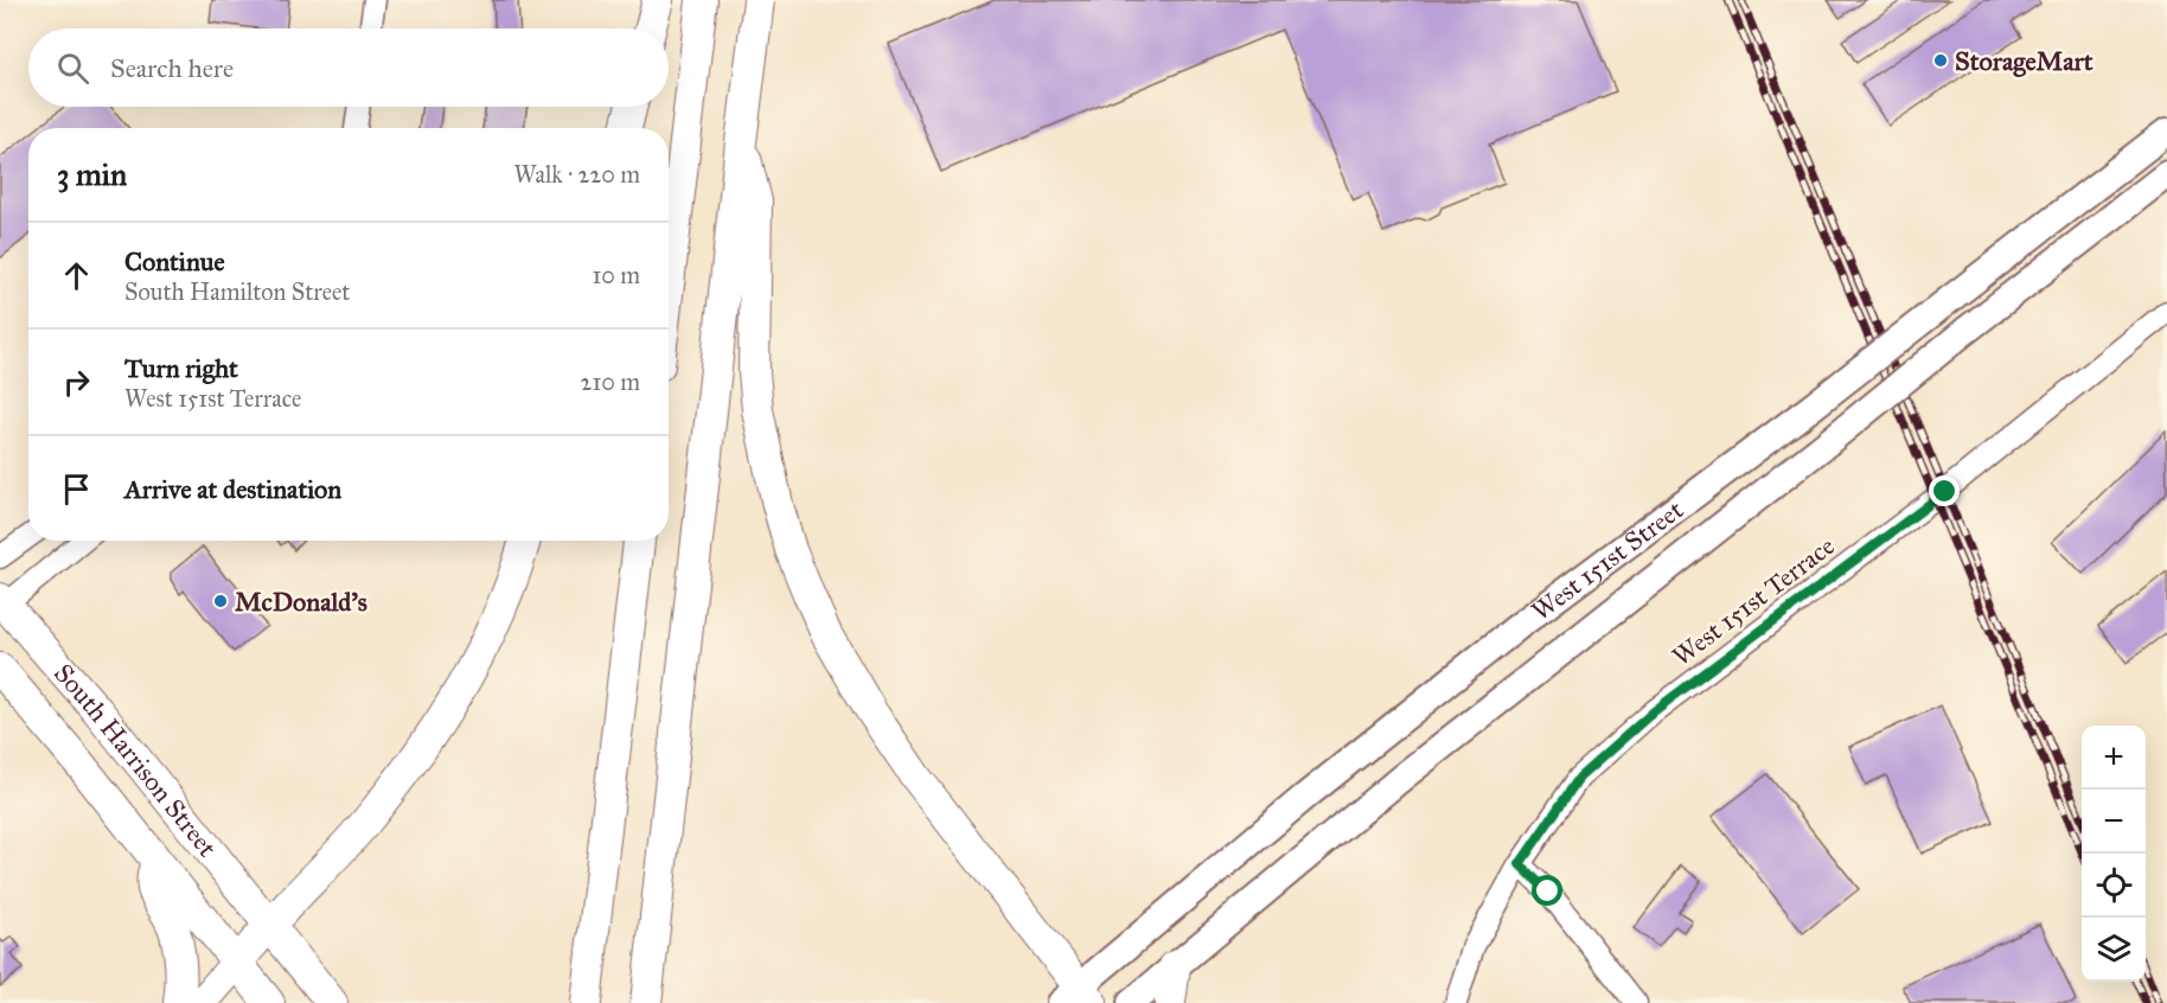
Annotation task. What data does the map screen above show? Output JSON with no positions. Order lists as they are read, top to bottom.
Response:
{
  "streets": {
    "highway": ["South Harrison Street"],
    "main road": ["West 151st Street"],
    "street": ["West 151st Terrace"]
  },
  "places": ["StorageMart", "McDonald's"],
  "page": {
    "search": "Search here",
    "heading": ["3 min", "Walk · 220 m"],
    "list": [
      ["Continue", "South Hamilton Street", "10 m"],
      ["Turn right", "West 151st Terrace", "210 m"],
      "Arrive at destination"
    ],
    "map_buttons": ["+", "−"]
  }
}
